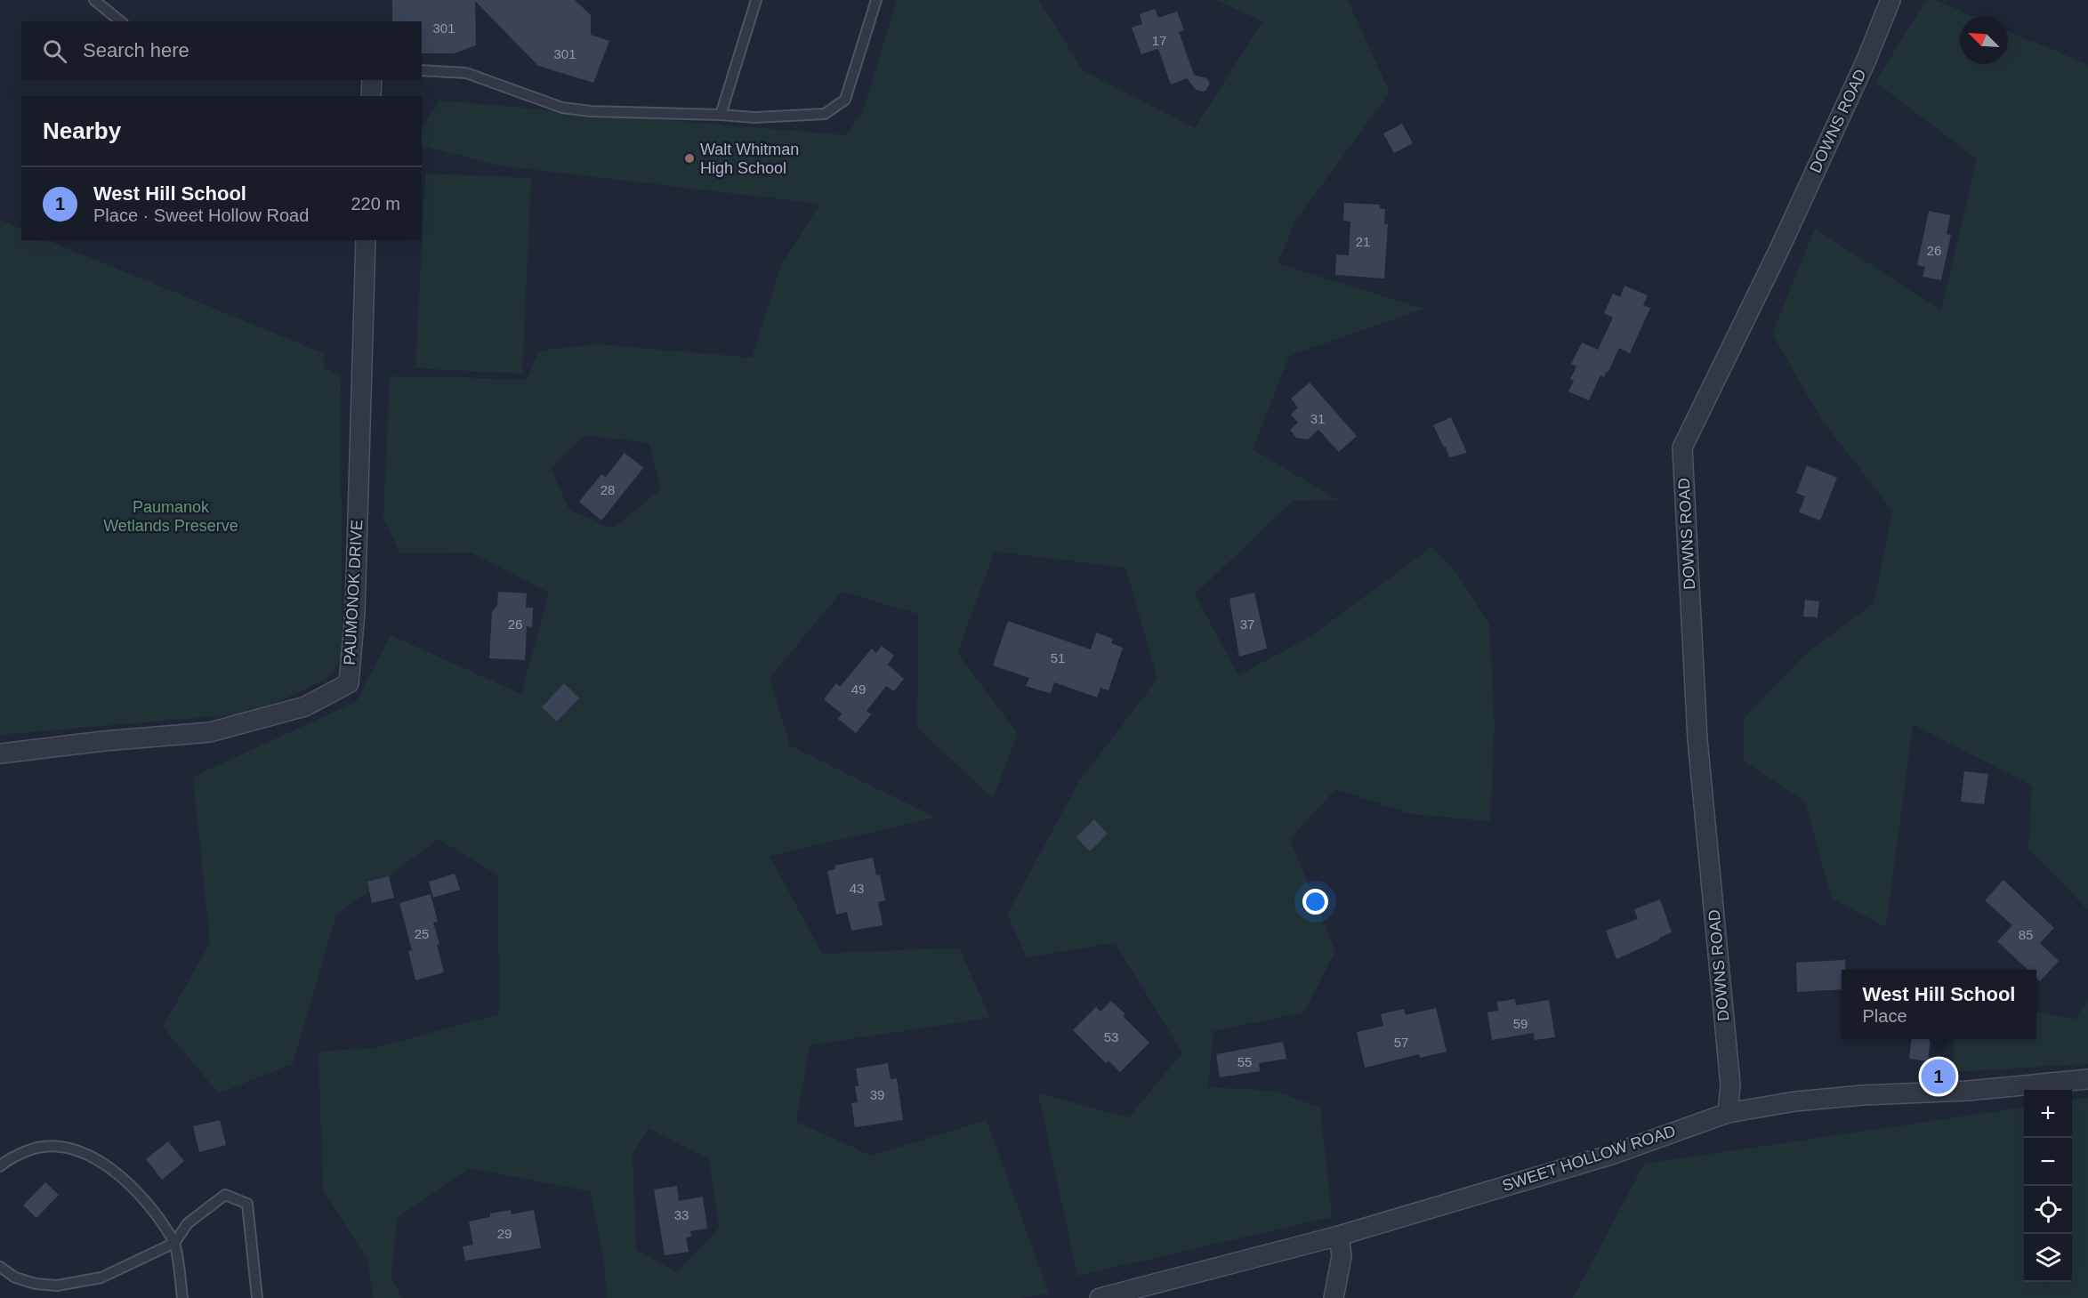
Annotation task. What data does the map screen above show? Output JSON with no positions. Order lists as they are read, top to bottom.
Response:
{
  "streets": {
    "street": ["DOWNS ROAD", "PAUMONOK DRIVE", "SWEET HOLLOW ROAD"]
  },
  "crossings": [
    ["DOWNS ROAD", "SWEET HOLLOW ROAD"]
  ],
  "parks": ["Paumanok Wetlands Preserve"],
  "places": ["Walt Whitman High School"],
  "house_numbers": [
    "301",
    "17",
    "301",
    "21",
    "26",
    "31",
    "28",
    "26",
    "37",
    "51",
    "49",
    "43",
    "25",
    "85",
    "59",
    "53",
    "57",
    "55",
    "39",
    "33",
    "29"
  ],
  "north": "top left",
  "page": {
    "search": "Search here",
    "heading": "Nearby",
    "list": [
      {
        "mark": "1",
        "name": "West Hill School",
        "note": "Place · Sweet Hollow Road",
        "value": "220 m"
      }
    ],
    "popup": ["West Hill School", "Place"],
    "pins": "1",
    "map_buttons": ["+", "−"]
  }
}
